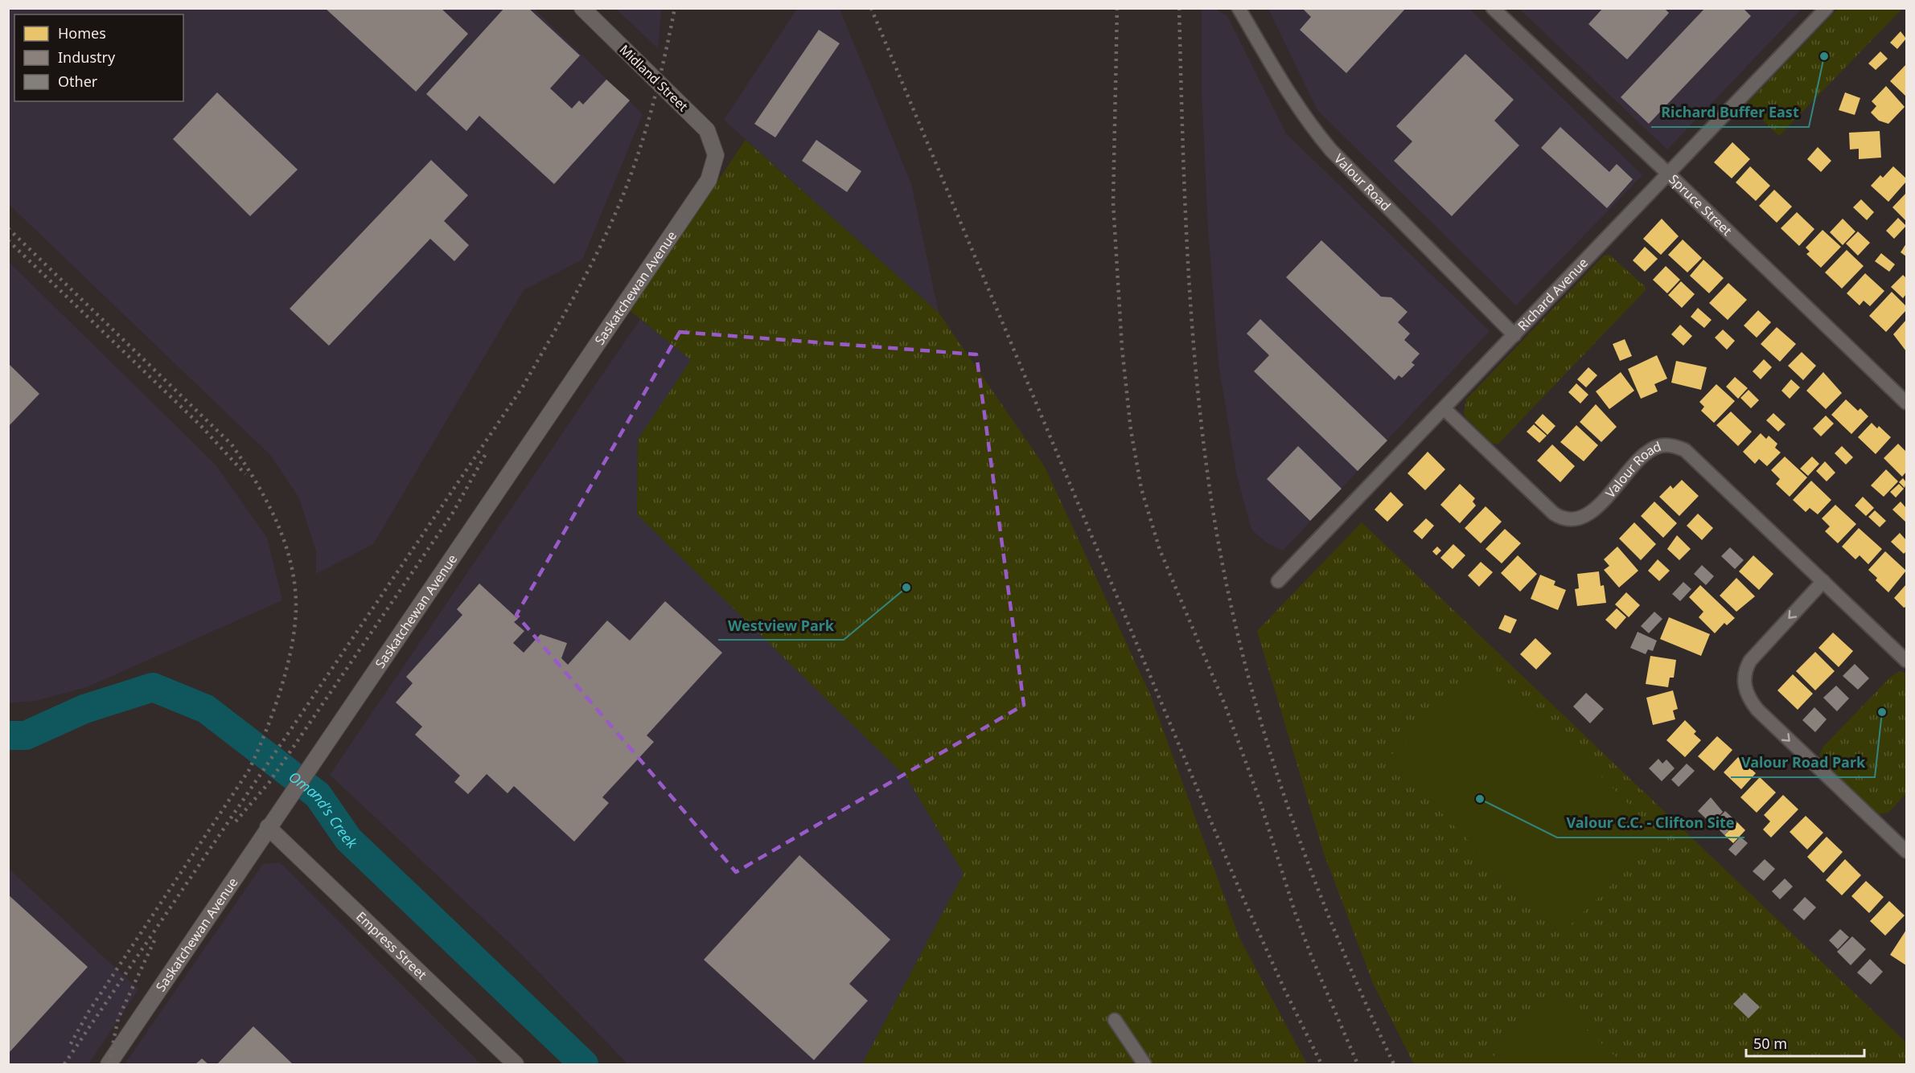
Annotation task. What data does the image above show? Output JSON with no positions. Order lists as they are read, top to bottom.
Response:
{
  "streets": {
    "street": [
      "Midland Street",
      "Valour Road",
      "Spruce Street",
      "Saskatchewan Avenue",
      "Richard Avenue",
      "Empress Street"
    ]
  },
  "crossings": [
    ["Midland Street", "Saskatchewan Avenue"],
    ["Valour Road", "Richard Avenue"],
    ["Spruce Street", "Richard Avenue"],
    ["Saskatchewan Avenue", "Empress Street"]
  ],
  "water": ["Omand's Creek"],
  "places": [
    "Richard Buffer East",
    "Westview Park",
    "Valour Road Park",
    "Valour C.C. - Clifton Site"
  ],
  "legend": ["Homes", "Industry", "Other"],
  "scale_bar": "50 m"
}
